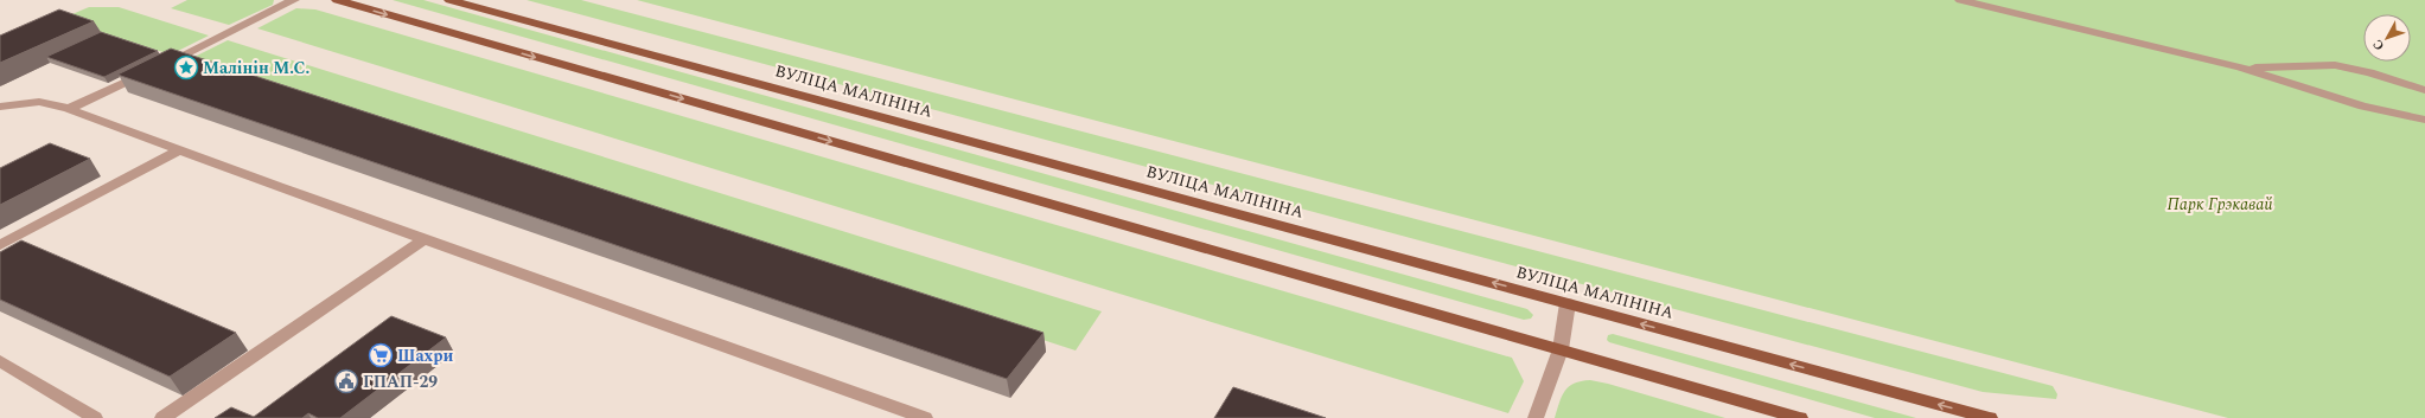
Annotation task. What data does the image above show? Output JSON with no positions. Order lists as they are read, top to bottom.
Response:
{
  "streets": {
    "main road": ["ВУЛІЦА МАЛІНІНА"]
  },
  "parks": ["Парк Грэкавай"],
  "places": {
    "place": ["Малінін М.С."],
    "supermarket": ["Шахри"],
    "public building": ["ГПАП-29"]
  },
  "north": "bottom left"
}
